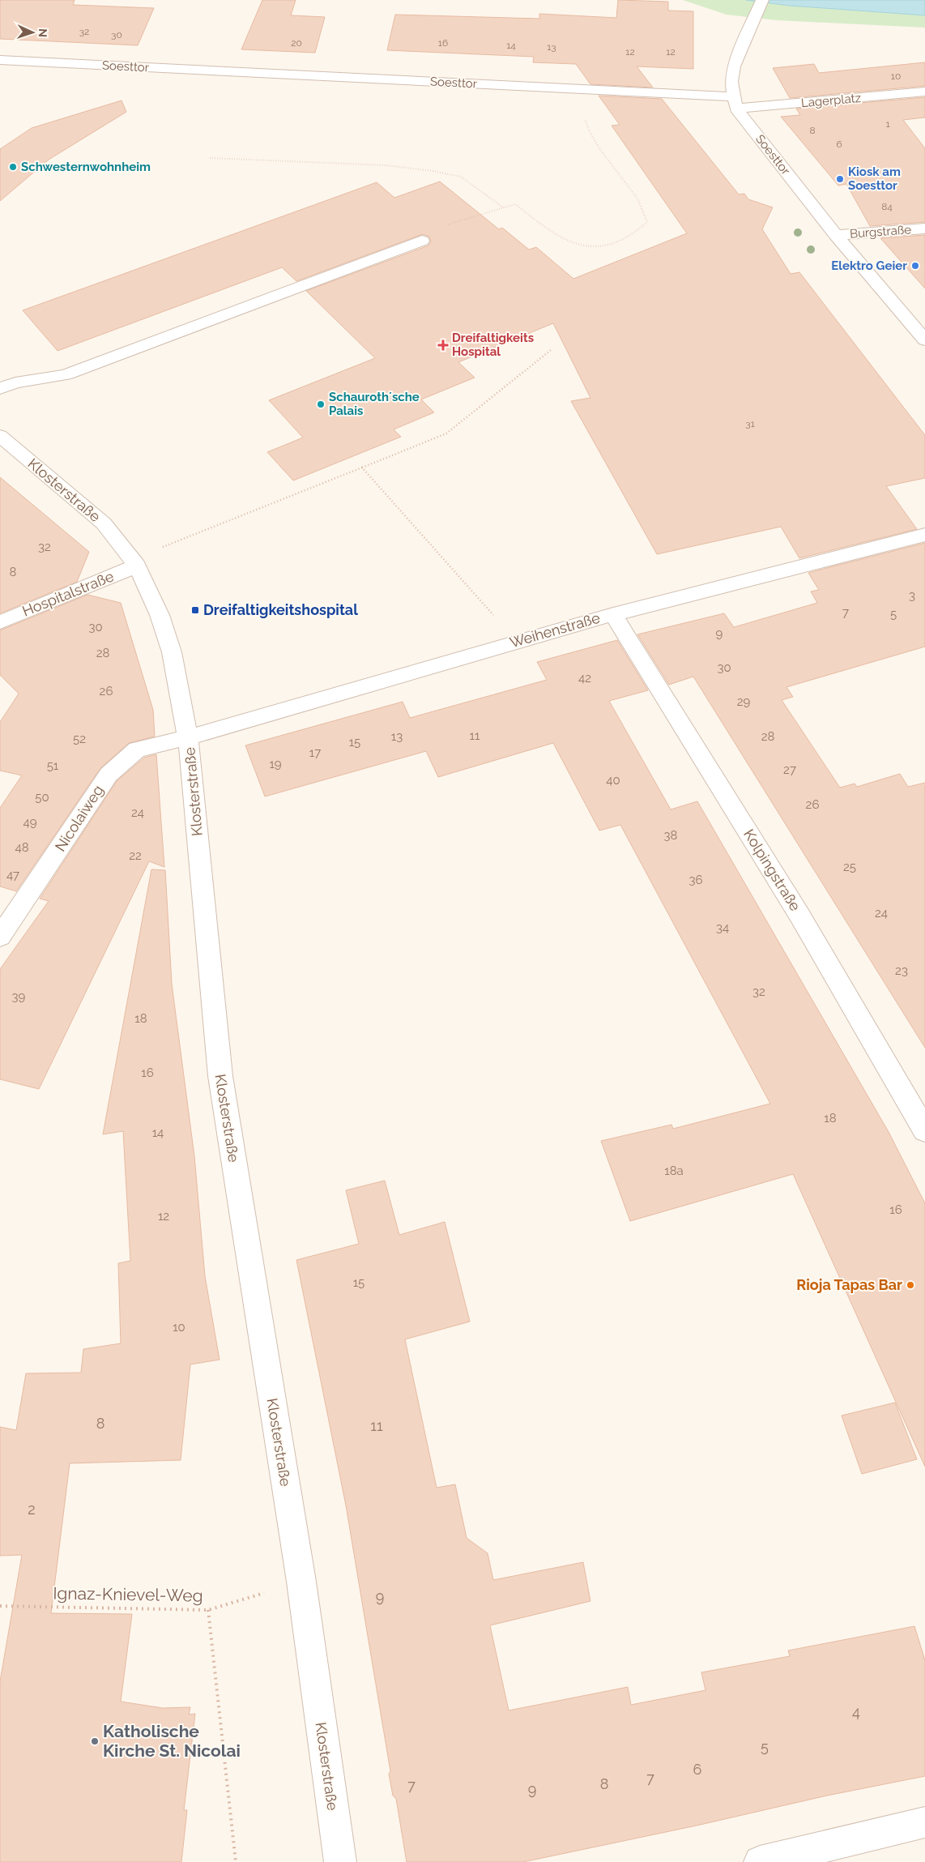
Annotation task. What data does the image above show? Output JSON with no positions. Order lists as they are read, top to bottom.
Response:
{
  "streets": {
    "street": [
      "Soesttor",
      "Lagerplatz",
      "Burgstraße",
      "Klosterstraße",
      "Hospitalstraße",
      "Weihenstraße",
      "Nicolaiweg",
      "Kolpingstraße"
    ],
    "path": ["Ignaz-Knievel-Weg"]
  },
  "crossings": [
    ["Soesttor", "Lagerplatz"],
    ["Soesttor", "Burgstraße"],
    ["Klosterstraße", "Hospitalstraße"],
    ["Klosterstraße", "Weihenstraße"],
    ["Klosterstraße", "Nicolaiweg"],
    ["Klosterstraße", "Ignaz-Knievel-Weg"],
    ["Weihenstraße", "Nicolaiweg"],
    ["Weihenstraße", "Kolpingstraße"]
  ],
  "places": {
    "other": [
      "Schwesternwohnheim",
      "Kiosk am Soesttor",
      "Elektro Geier",
      "Schauroth´sche Palais",
      "Rioja Tapas Bar",
      "Katholische Kirche St. Nicolai"
    ],
    "health": ["Dreifaltigkeits Hospital"],
    "transit": ["Dreifaltigkeitshospital"]
  },
  "house_numbers": [
    "32",
    "30",
    "20",
    "16",
    "14",
    "13",
    "12",
    "12",
    "10",
    "1",
    "8",
    "6",
    "84",
    "31",
    "32",
    "8",
    "3",
    "7",
    "5",
    "30",
    "9",
    "28",
    "30",
    "42",
    "26",
    "29",
    "11",
    "13",
    "28",
    "52",
    "15",
    "17",
    "19",
    "51",
    "27",
    "40",
    "50",
    "26",
    "24",
    "49",
    "38",
    "48",
    "22",
    "25",
    "47",
    "36",
    "24",
    "34",
    "23",
    "32",
    "39",
    "18",
    "16",
    "18",
    "14",
    "18a",
    "16",
    "12",
    "15",
    "10",
    "8",
    "11",
    "2",
    "9",
    "4",
    "5",
    "6",
    "7",
    "8",
    "7",
    "9"
  ],
  "north": "right"
}
